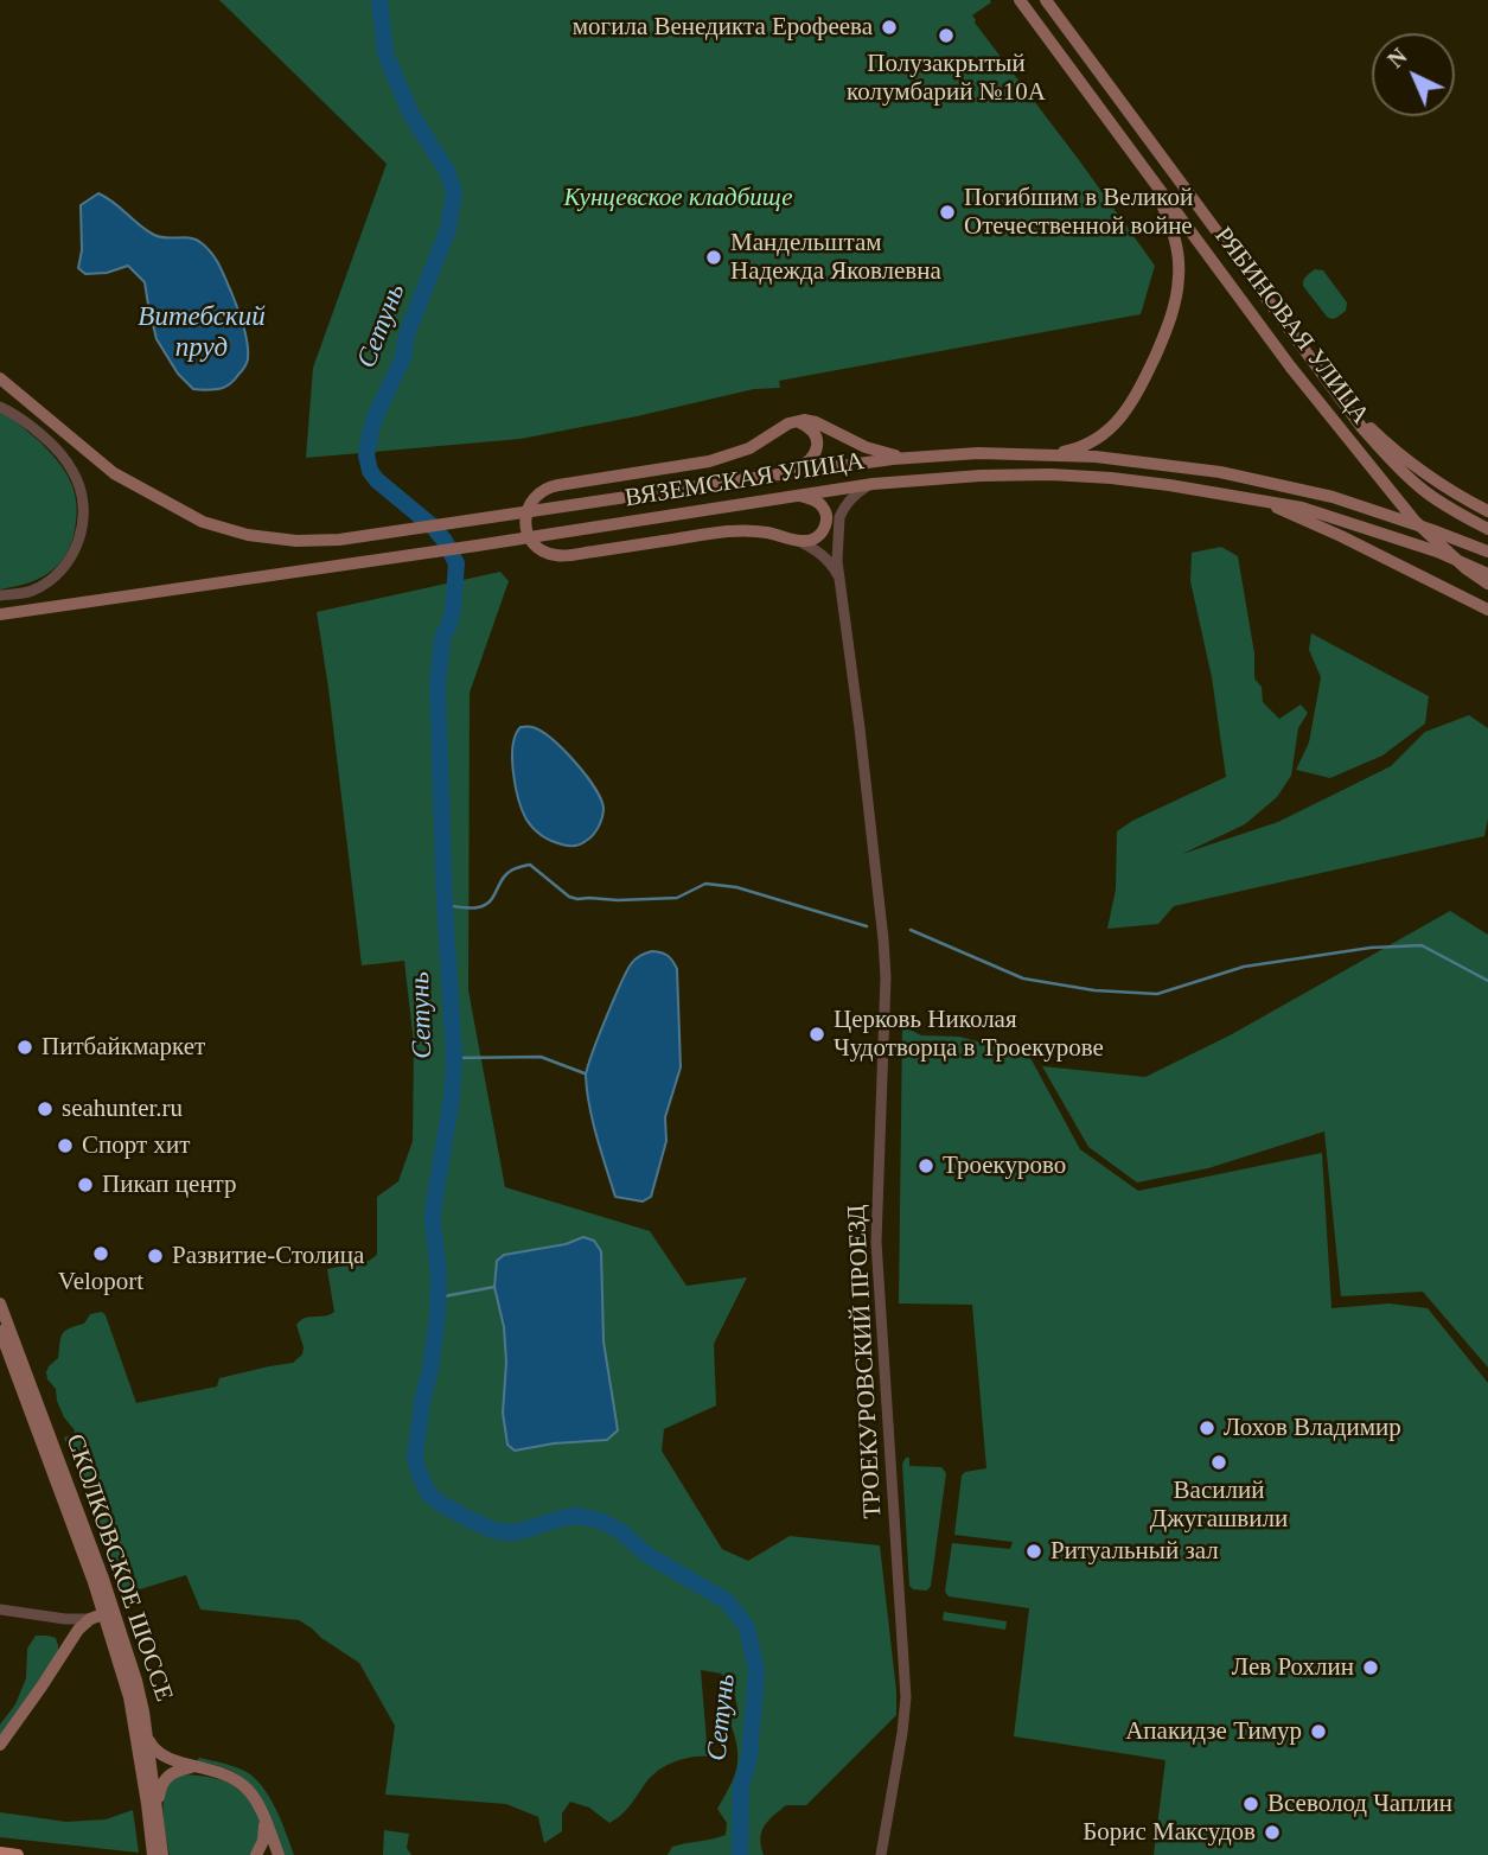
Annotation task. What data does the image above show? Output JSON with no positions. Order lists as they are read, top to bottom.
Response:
{
  "streets": {
    "main road": ["РЯБИНОВАЯ УЛИЦА", "ВЯЗЕМСКАЯ УЛИЦА", "СКОЛКОВСКОЕ ШОССЕ"],
    "street": ["ТРОЕКУРОВСКИЙ ПРОЕЗД"]
  },
  "water": ["Витебский пруд", "Сетунь"],
  "parks": ["Кунцевское кладбище"],
  "places": [
    "могила Венедикта Ерофеева",
    "Полузакрытый колумбарий №10А",
    "Погибшим в Великой Отечественной войне",
    "Мандельштам Надежда Яковлевна",
    "Церковь Николая Чудотворца в Троекурове",
    "Питбайкмаркет",
    "seahunter.ru",
    "Спорт хит",
    "Троекурово",
    "Пикап центр",
    "Veloport",
    "Развитие-Столица",
    "Лохов Владимир",
    "Василий Джугашвили",
    "Ритуальный зал",
    "Лев Рохлин",
    "Апакидзе Тимур",
    "Всеволод Чаплин",
    "Борис Максудов"
  ],
  "north": "top left"
}
